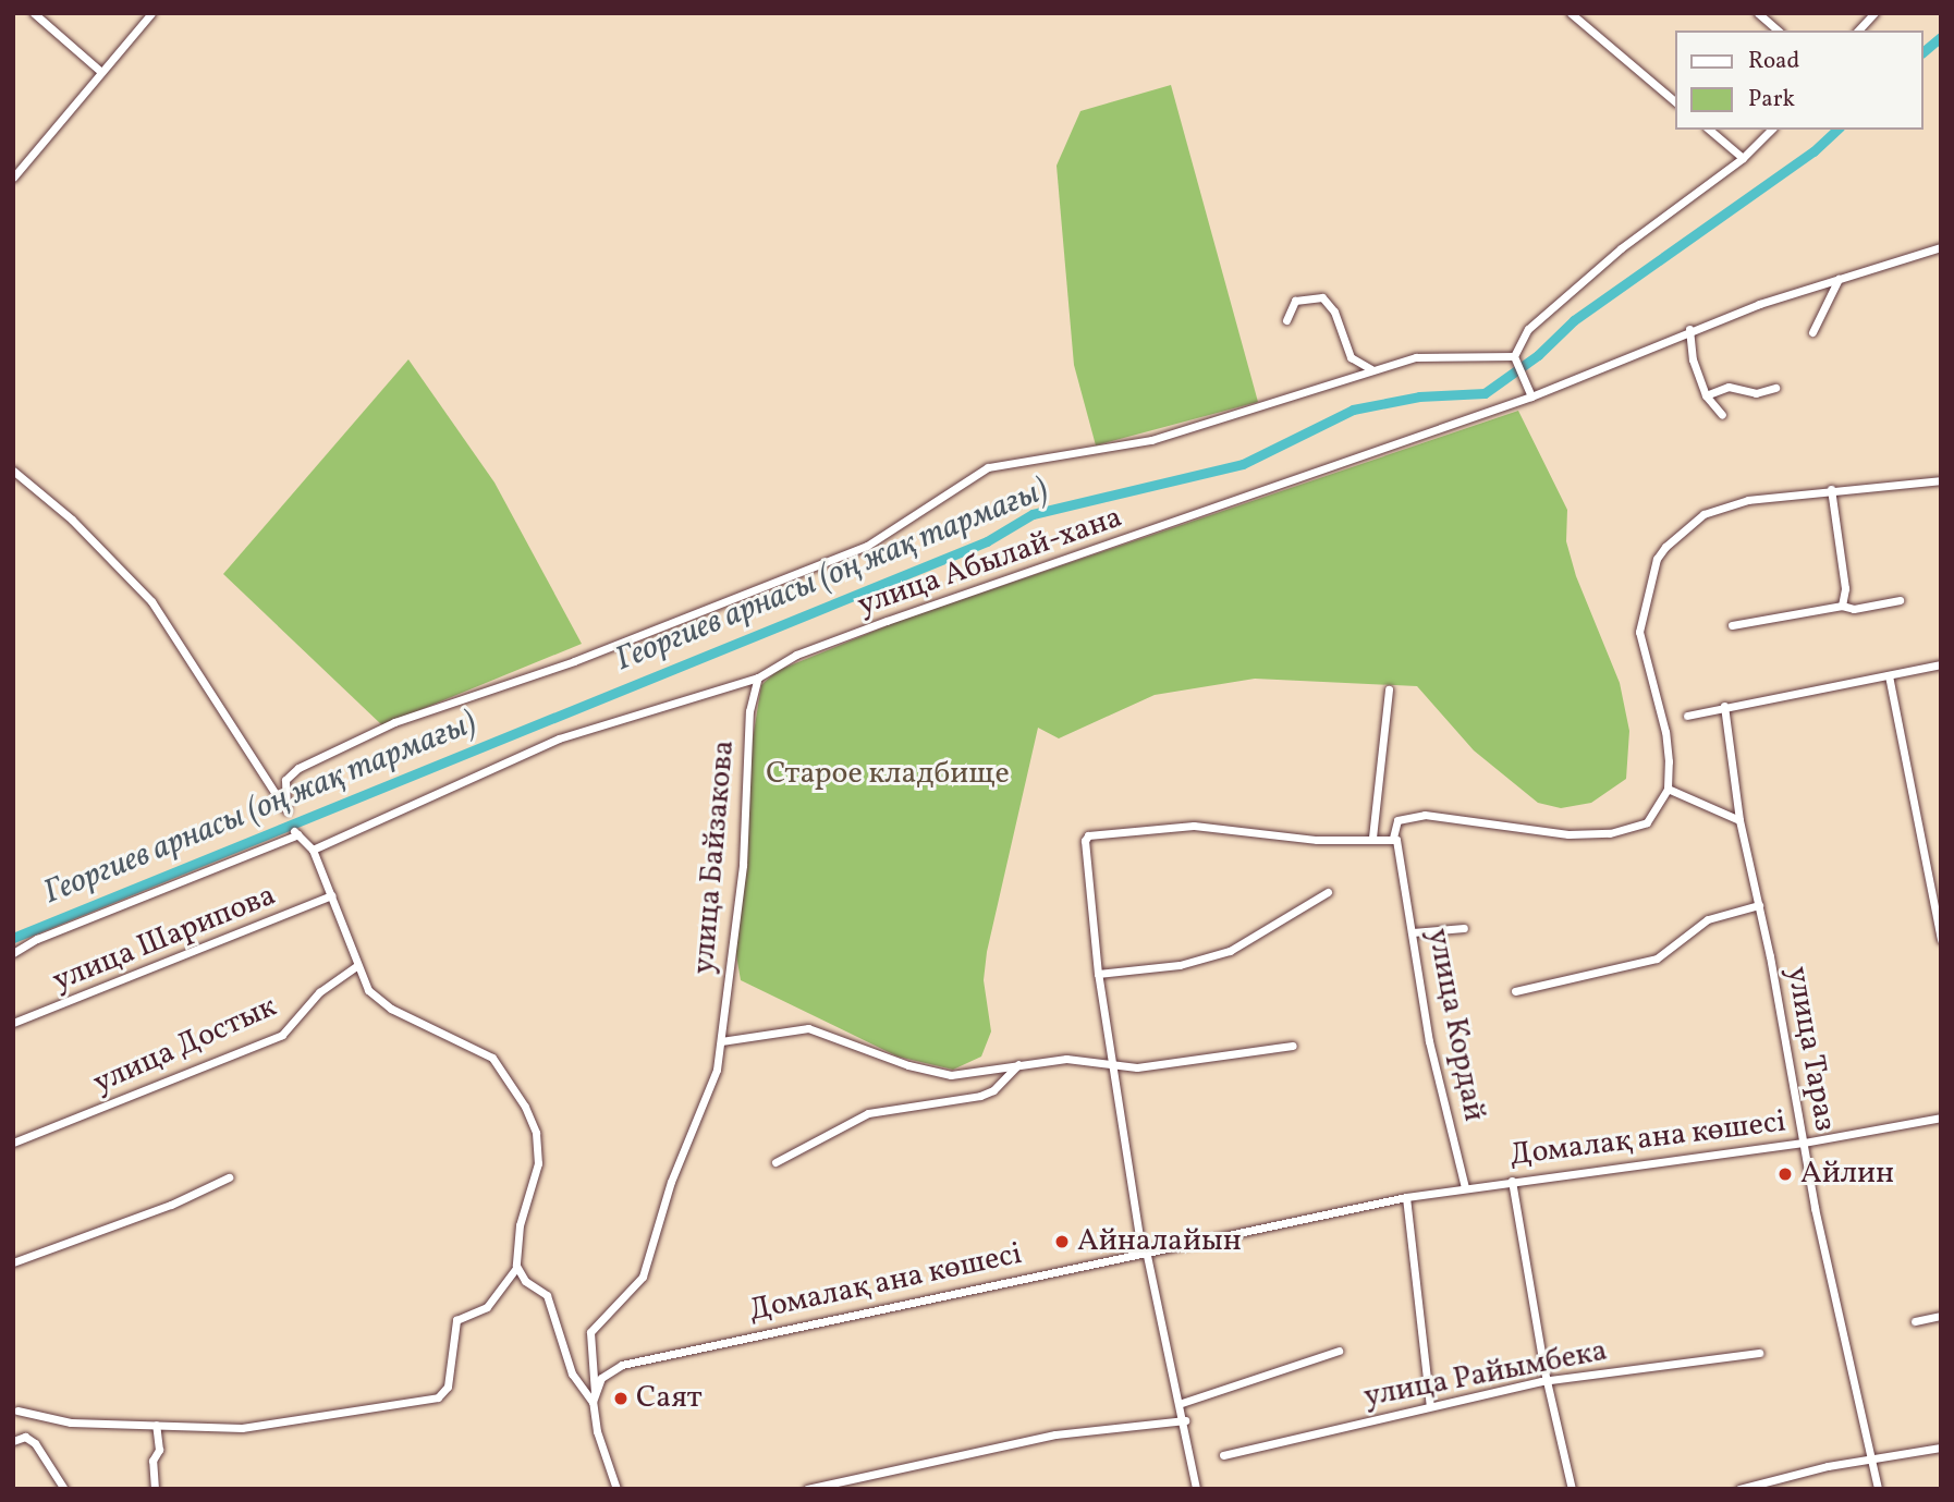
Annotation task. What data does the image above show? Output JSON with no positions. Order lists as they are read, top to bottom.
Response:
{
  "streets": {
    "street": [
      "улица Абылай-хана",
      "улица Байзакова",
      "улица Шарипова",
      "улица Кордай",
      "улица Достык",
      "улица Тараз",
      "Домалақ ана көшесі",
      "улица Райымбека"
    ]
  },
  "crossings": [
    ["улица Абылай-хана", "улица Байзакова"],
    ["улица Байзакова", "Домалақ ана көшесі"],
    ["улица Кордай", "Домалақ ана көшесі"],
    ["улица Тараз", "Домалақ ана көшесі"]
  ],
  "water": ["Георгиев арнасы (оң жақ тармағы)"],
  "parks": ["Старое кладбище"],
  "places": ["Айлин", "Айналайын", "Саят"],
  "legend": ["Road", "Park"]
}
